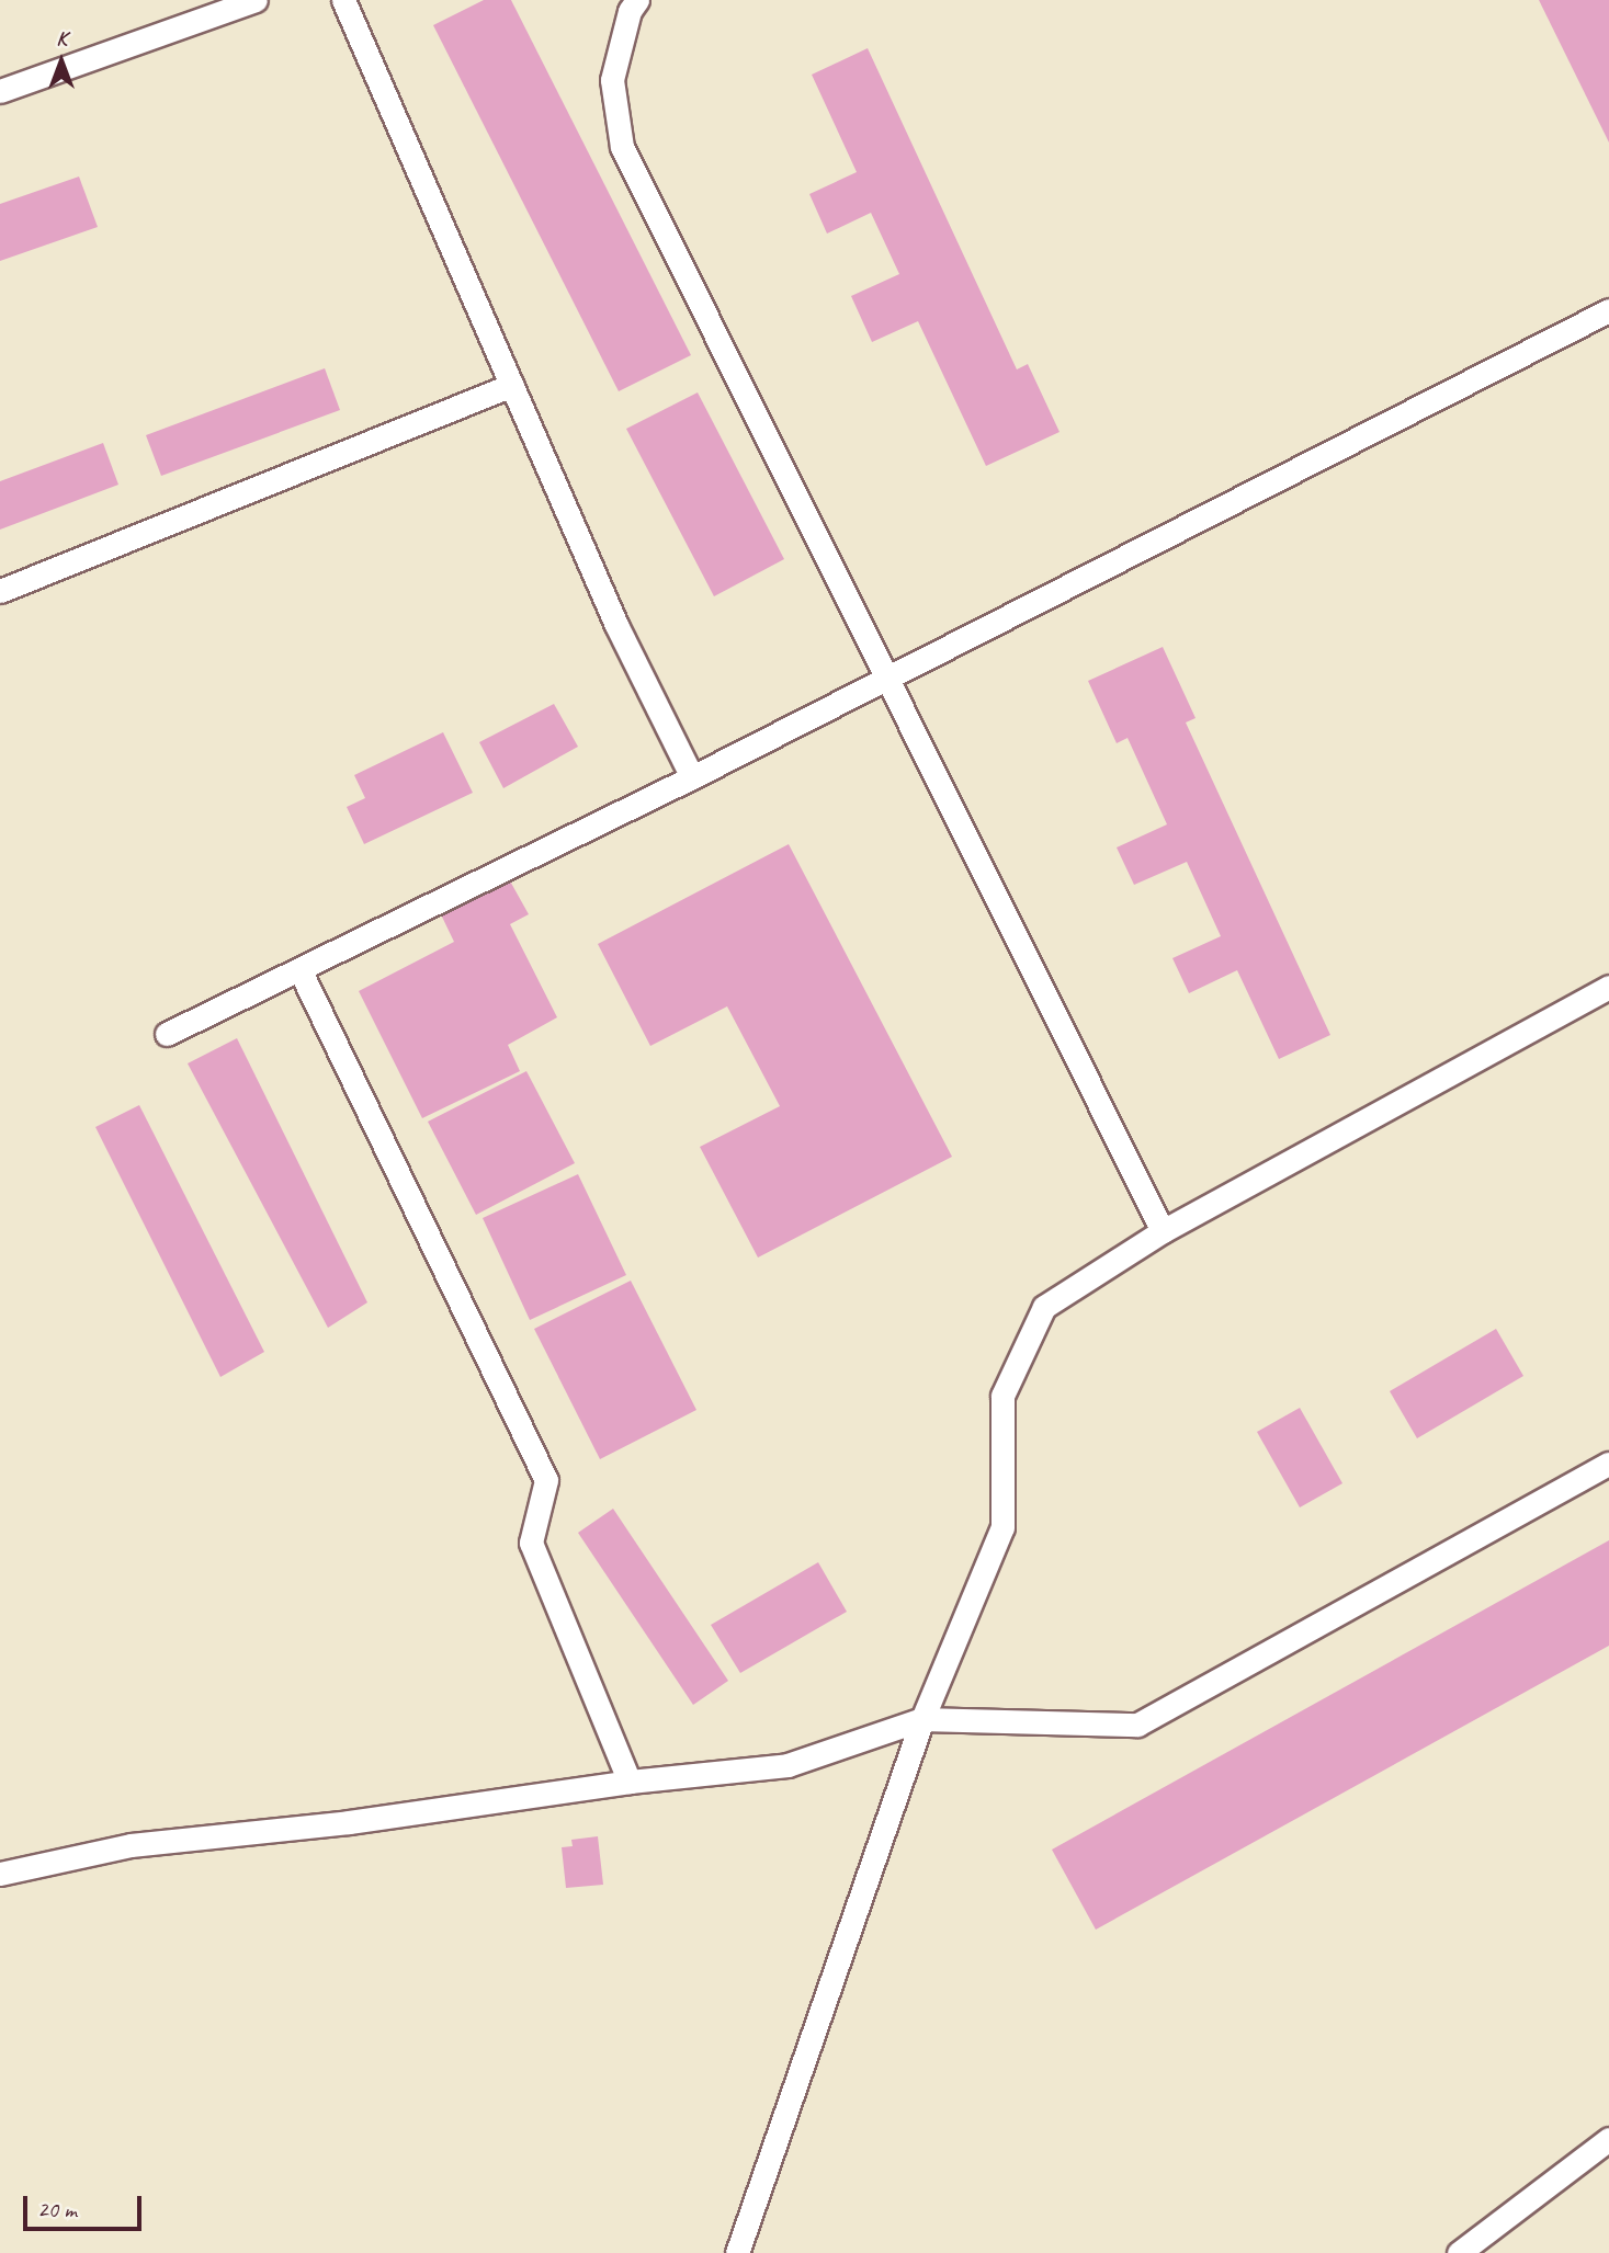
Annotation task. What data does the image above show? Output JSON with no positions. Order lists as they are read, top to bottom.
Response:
{
  "scale_bar": "20 m",
  "north": "top"
}
